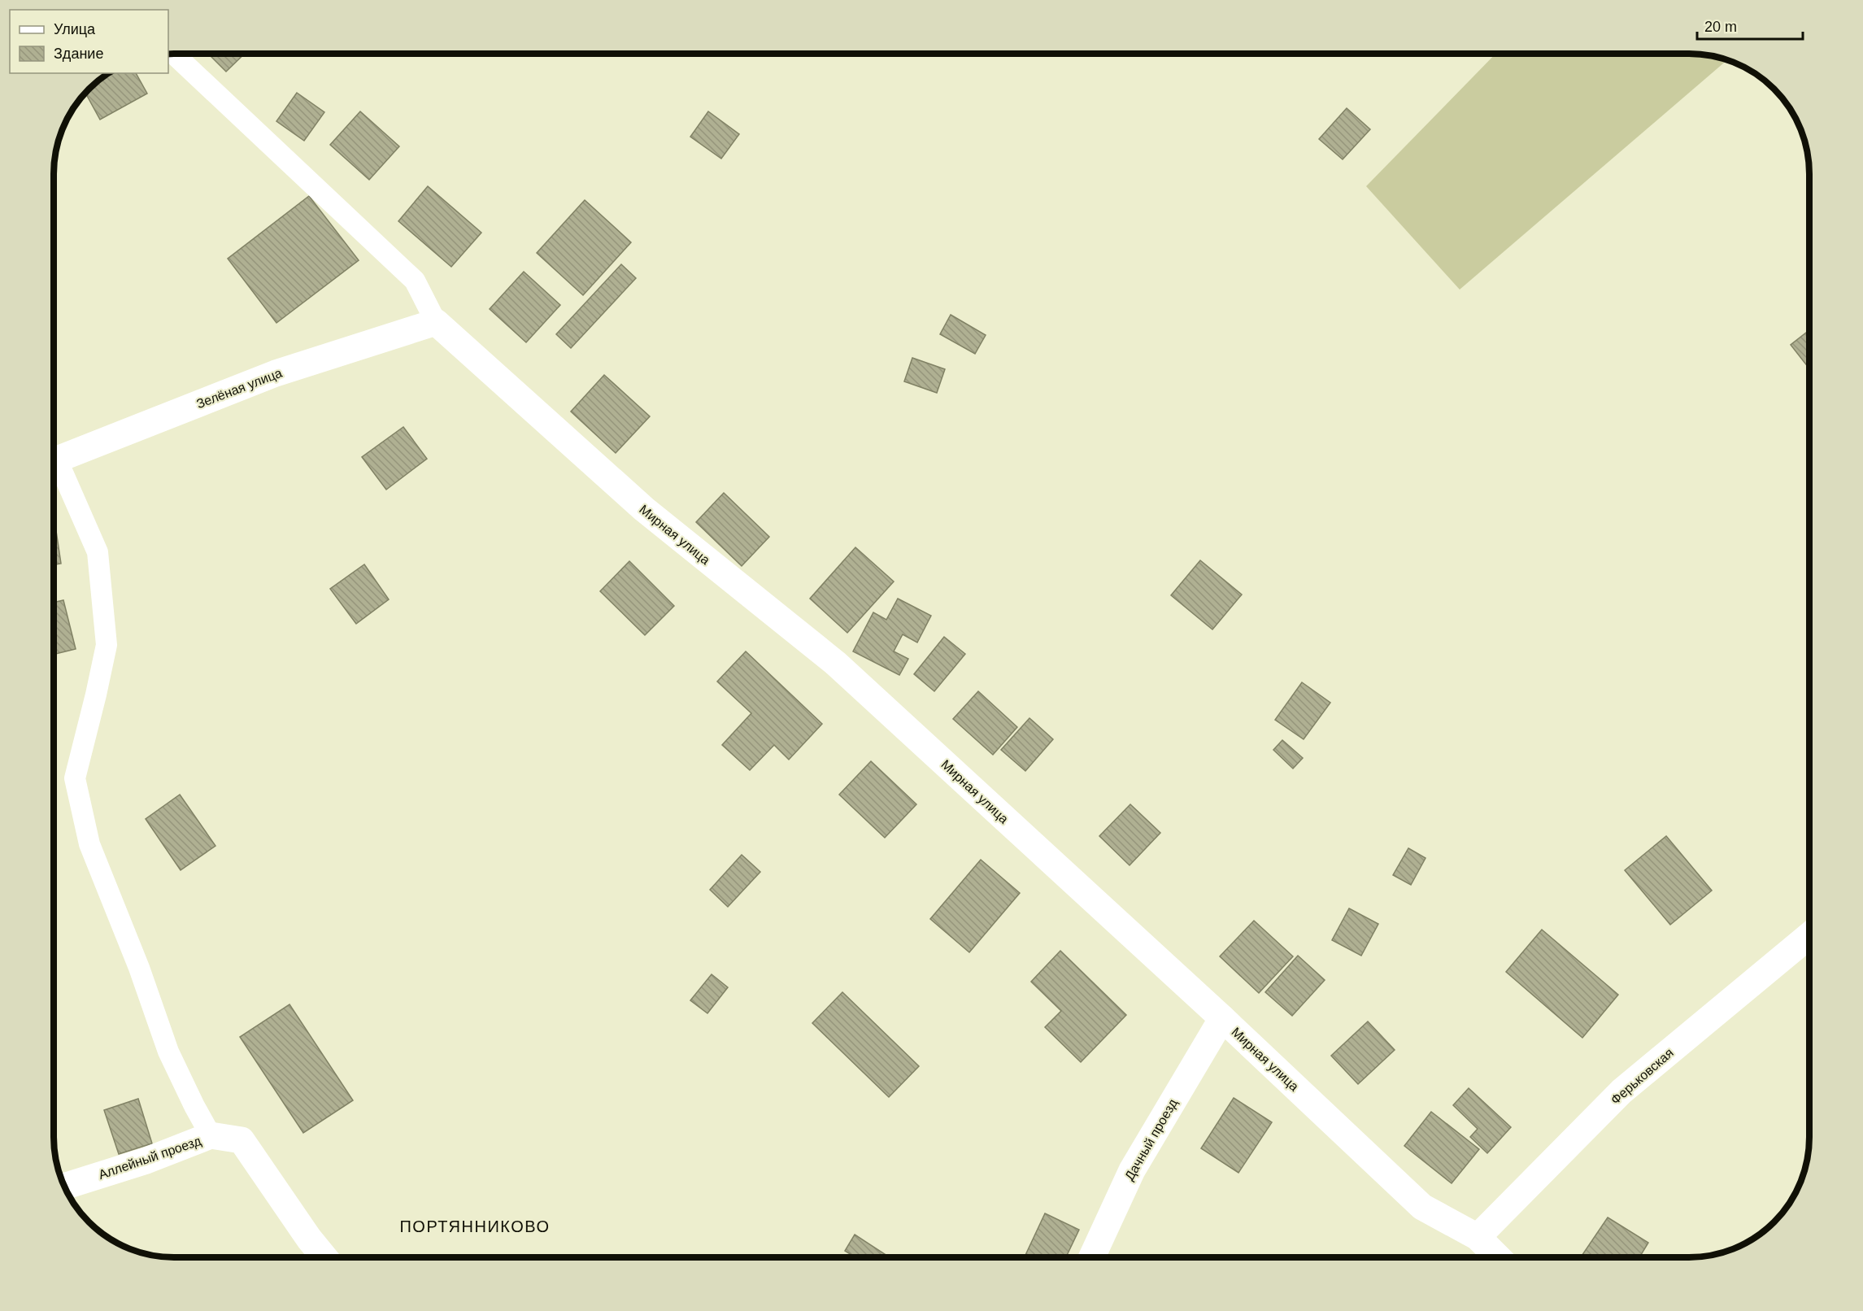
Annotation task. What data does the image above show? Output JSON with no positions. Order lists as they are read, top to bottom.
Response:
{
  "streets": {
    "street": [
      "Зелёная улица",
      "Мирная улица",
      "Ферьковская",
      "Дачный проезд",
      "Аллейный проезд"
    ]
  },
  "crossings": [
    ["Зелёная улица", "Мирная улица"],
    ["Мирная улица", "Ферьковская"],
    ["Мирная улица", "Дачный проезд"]
  ],
  "districts": ["ПОРТЯННИКОВО"],
  "legend": ["Улица", "Здание"],
  "scale_bar": "20 m"
}
